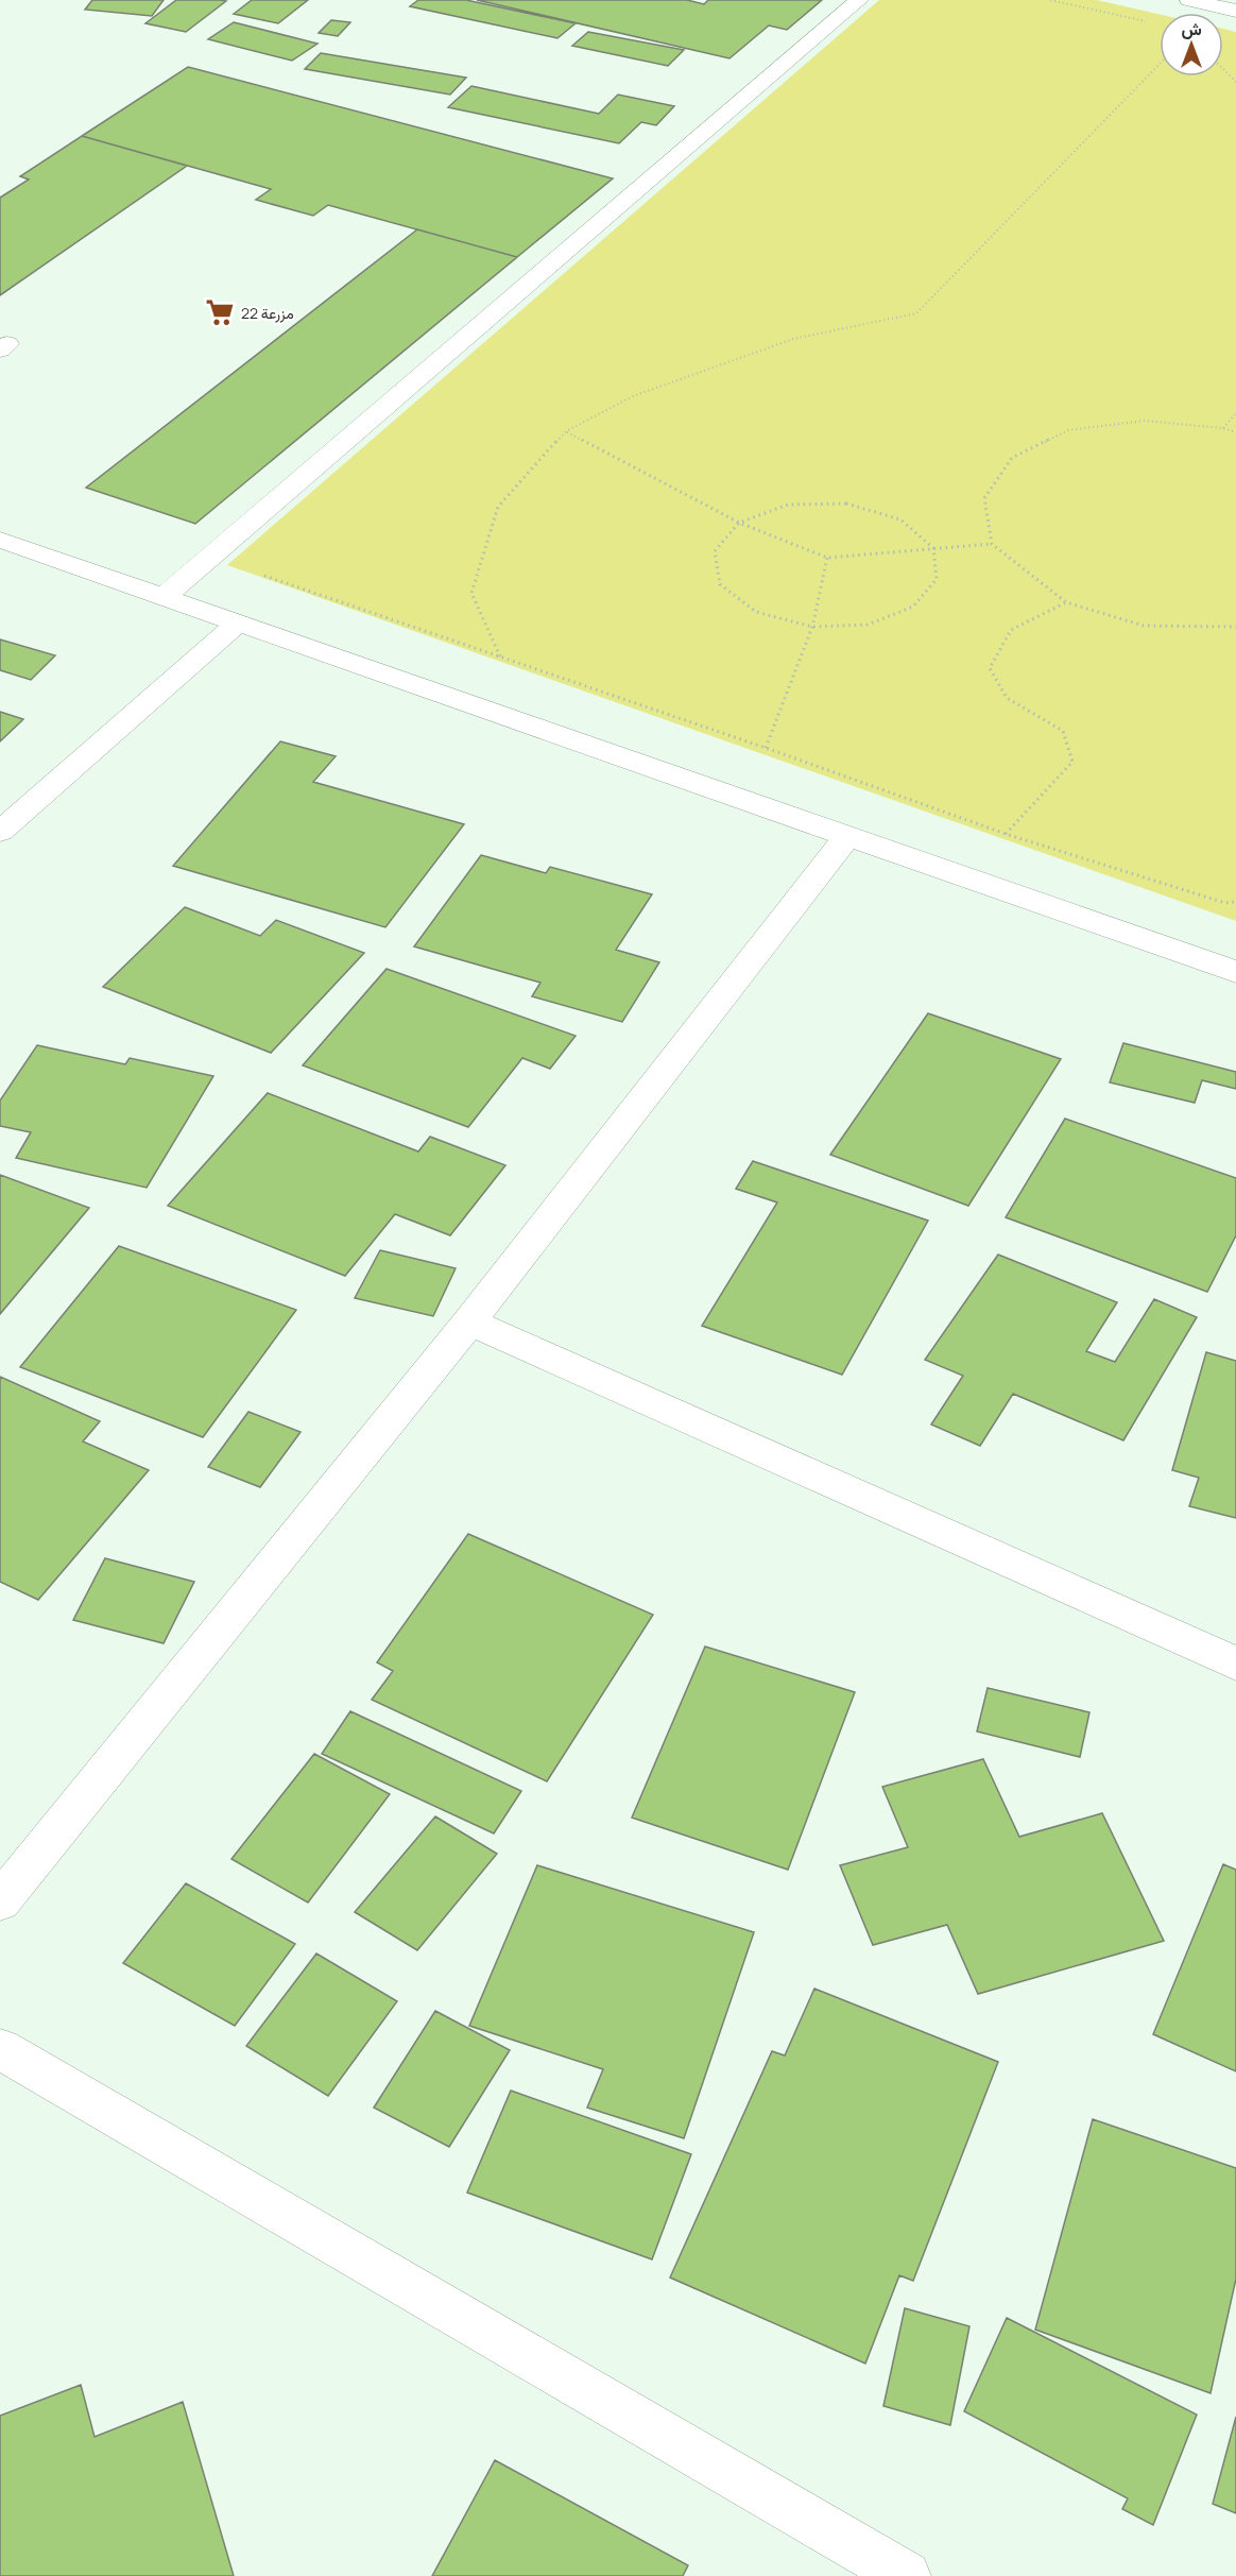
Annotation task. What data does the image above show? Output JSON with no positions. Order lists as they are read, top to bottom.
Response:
{
  "places": {
    "supermarket": ["مزرعة 22"]
  },
  "north": "top"
}
